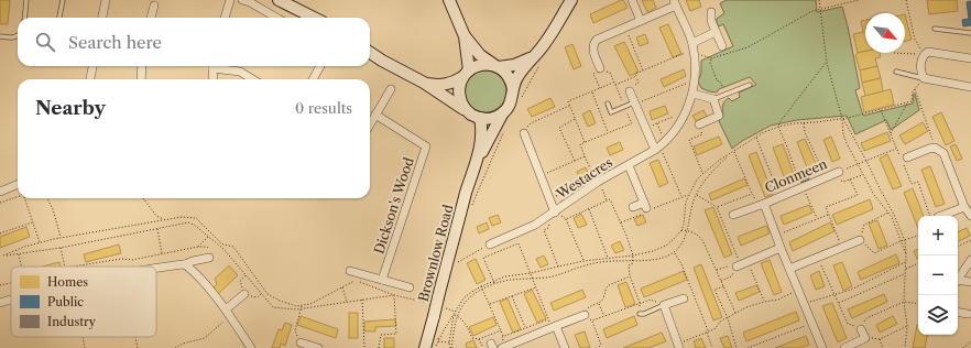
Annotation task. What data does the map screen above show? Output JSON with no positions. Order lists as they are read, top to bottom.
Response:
{
  "streets": {
    "main road": ["Brownlow Road"],
    "street": ["Clonmeen", "Westacres", "Dickson's Wood"]
  },
  "legend": ["Homes", "Public", "Industry"],
  "north": "bottom right",
  "page": {
    "search": "Search here",
    "heading": ["Nearby", "0 results"],
    "map_buttons": ["+", "−"]
  }
}
